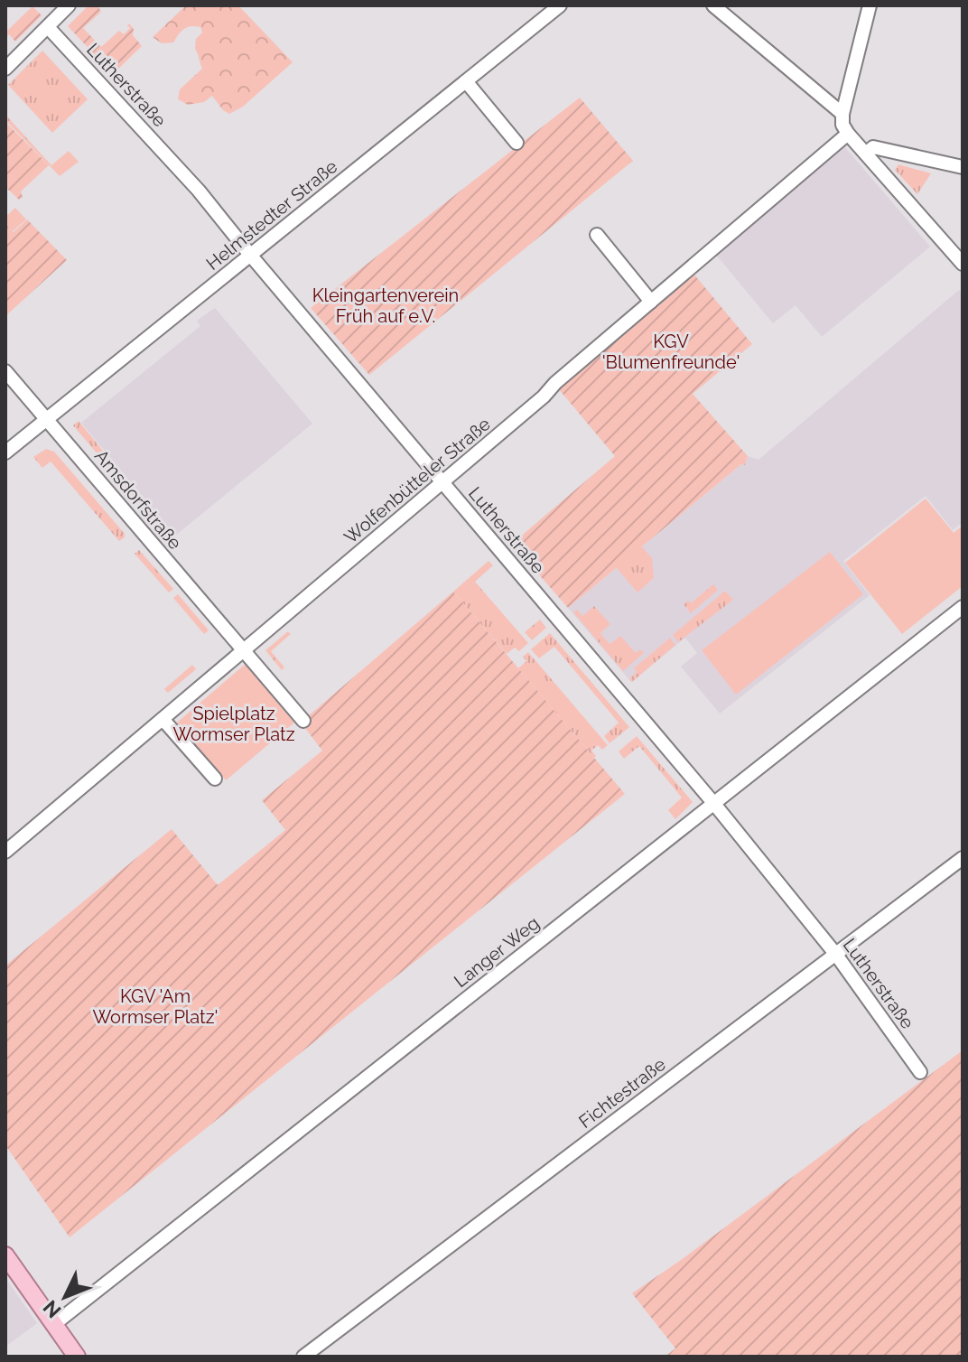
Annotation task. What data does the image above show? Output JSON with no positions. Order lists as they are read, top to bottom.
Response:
{
  "streets": {
    "street": [
      "Lutherstraße",
      "Helmstedter Straße",
      "Wolfenbütteler Straße",
      "Amsdorfstraße",
      "Langer Weg",
      "Fichtestraße"
    ]
  },
  "crossings": [
    ["Lutherstraße", "Helmstedter Straße"],
    ["Lutherstraße", "Wolfenbütteler Straße"],
    ["Lutherstraße", "Langer Weg"],
    ["Lutherstraße", "Fichtestraße"],
    ["Helmstedter Straße", "Amsdorfstraße"],
    ["Wolfenbütteler Straße", "Amsdorfstraße"]
  ],
  "parks": [
    "Kleingartenverein Früh auf e.V.",
    "KGV 'Blumenfreunde'",
    "Spielplatz Wormser Platz",
    "KGV 'Am Wormser Platz'"
  ],
  "north": "bottom left"
}
